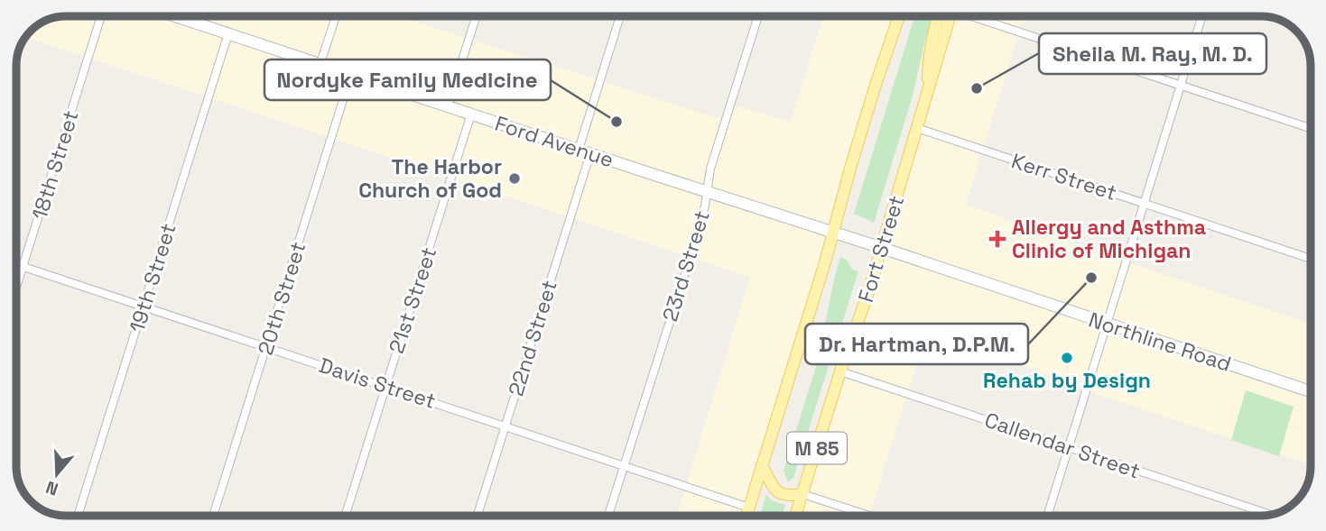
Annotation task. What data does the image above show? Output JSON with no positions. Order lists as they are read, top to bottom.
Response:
{
  "streets": {
    "main road": [
      "Ford Avenue",
      "Fort Street",
      "Northline Road",
      "M 85"
    ],
    "street": [
      "18th Street",
      "Kerr Street",
      "23rd Street",
      "19th Street",
      "20th Street",
      "21st Street",
      "22nd Street",
      "Davis Street",
      "Callendar Street"
    ]
  },
  "crossings": [
    ["Ford Avenue", "23rd Street"],
    ["Ford Avenue", "19th Street"],
    ["Ford Avenue", "20th Street"],
    ["Ford Avenue", "21st Street"],
    ["Ford Avenue", "22nd Street"],
    ["Ford Avenue", "Northline Road"],
    ["Ford Avenue", "M 85"],
    ["18th Street", "Davis Street"],
    ["Kerr Street", "Fort Street"],
    ["Fort Street", "Northline Road"],
    ["Fort Street", "Callendar Street"],
    ["23rd Street", "Davis Street"],
    ["19th Street", "Davis Street"],
    ["20th Street", "Davis Street"],
    ["21st Street", "Davis Street"],
    ["22nd Street", "Davis Street"],
    ["Davis Street", "M 85"]
  ],
  "places": {
    "other": [
      "Sheila M. Ray, M. D.",
      "Nordyke Family Medicine",
      "The Harbor Church of God",
      "Dr. Hartman, D.P.M.",
      "Rehab by Design"
    ],
    "health": ["Allergy and Asthma Clinic of Michigan"]
  },
  "north": "bottom"
}
